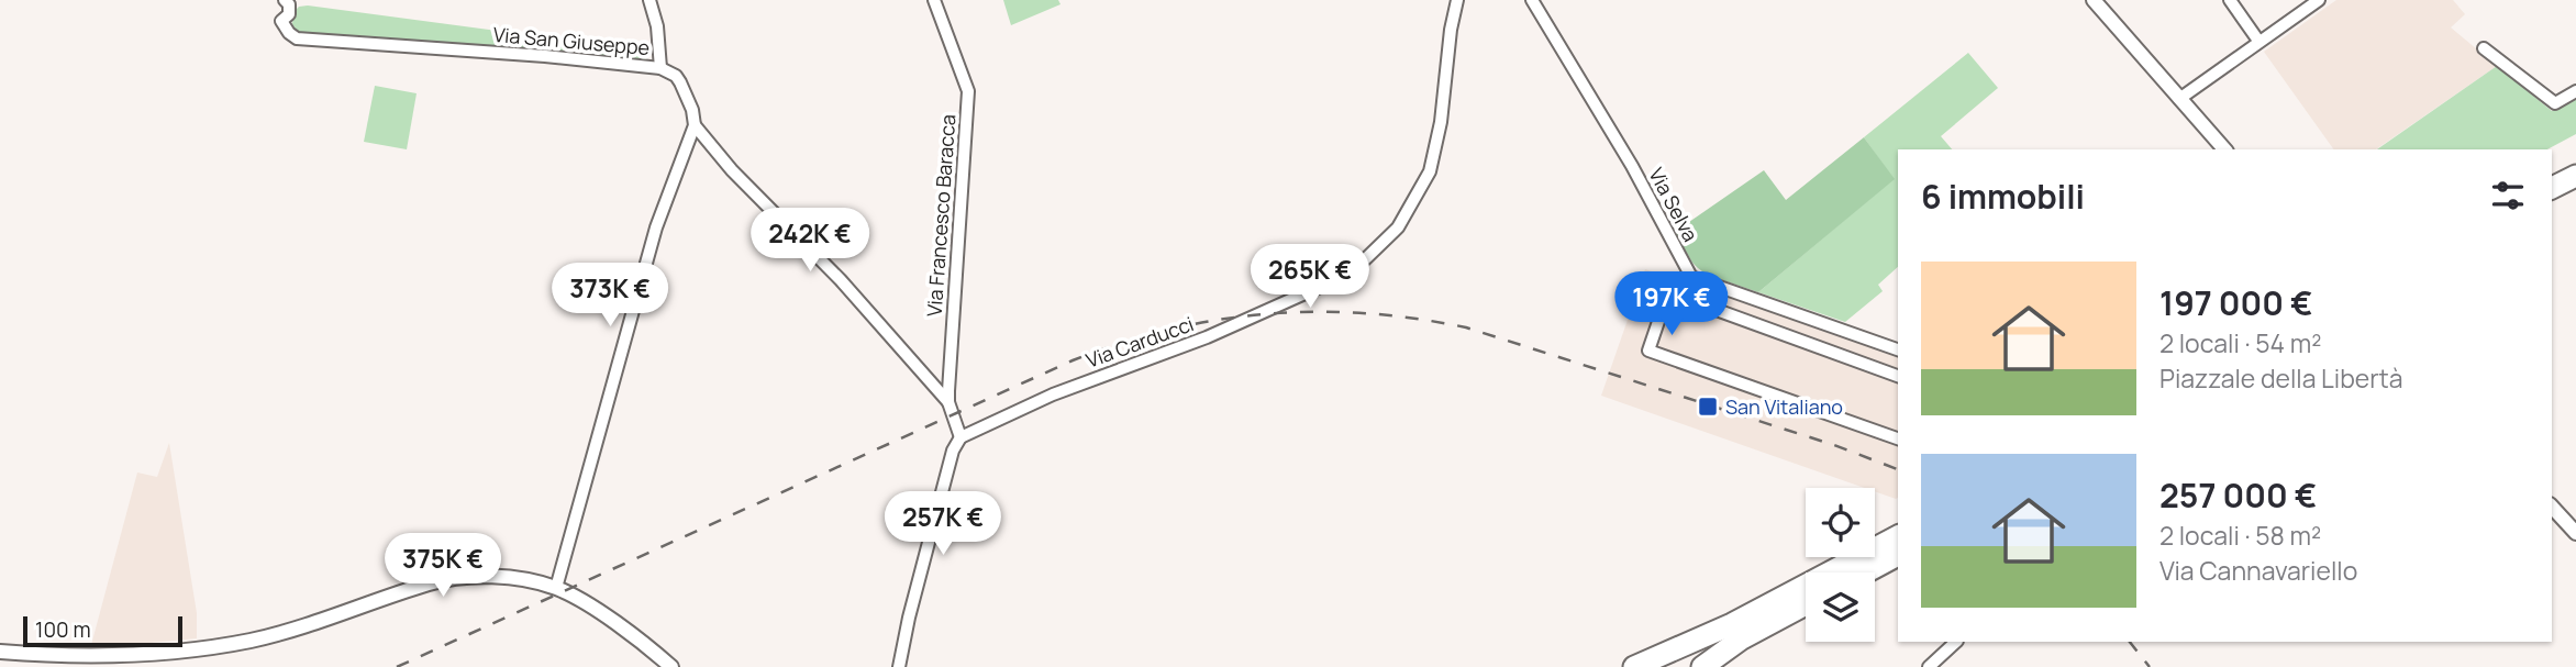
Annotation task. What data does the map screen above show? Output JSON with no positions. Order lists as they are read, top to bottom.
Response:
{
  "streets": {
    "street": [
      "Via San Giuseppe",
      "Via Selva",
      "Via Francesco Baracca",
      "Via Carducci"
    ]
  },
  "crossings": [
    ["Via Francesco Baracca", "Via Carducci"]
  ],
  "places": {
    "transit": ["San Vitaliano"]
  },
  "scale_bar": "100 m",
  "page": {
    "heading": "6 immobili",
    "price": [
      "242K €",
      "265K €",
      "373K €",
      "197K €",
      "257K €",
      "375K €"
    ],
    "list": [
      {
        "name": "197 000 €",
        "note": "2 locali · 54 m² · Piazzale della Libertà"
      },
      {
        "name": "257 000 €",
        "note": "2 locali · 58 m² · Via Cannavariello"
      }
    ],
    "scale": "100 m"
  }
}
